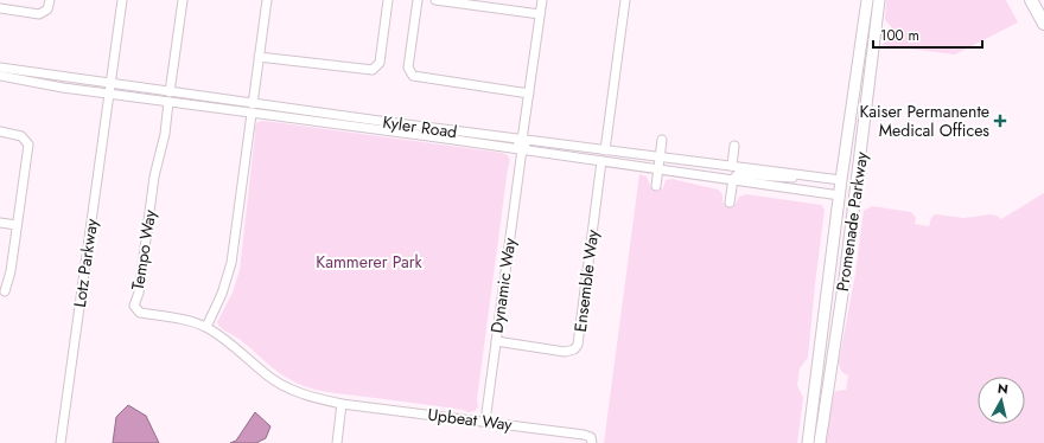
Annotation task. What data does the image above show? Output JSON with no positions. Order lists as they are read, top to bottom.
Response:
{
  "streets": {
    "main road": ["Promenade Parkway"],
    "street": [
      "Kyler Road",
      "Tempo Way",
      "Lotz Parkway",
      "Ensemble Way",
      "Dynamic Way",
      "Upbeat Way"
    ]
  },
  "crossings": [
    ["Kyler Road", "Promenade Parkway"],
    ["Kyler Road", "Tempo Way"],
    ["Kyler Road", "Lotz Parkway"],
    ["Kyler Road", "Ensemble Way"],
    ["Kyler Road", "Dynamic Way"],
    ["Tempo Way", "Upbeat Way"],
    ["Ensemble Way", "Dynamic Way"],
    ["Dynamic Way", "Upbeat Way"]
  ],
  "parks": ["Kammerer Park"],
  "places": {
    "health": ["Kaiser Permanente Medical Offices"]
  },
  "scale_bar": "100 m",
  "north": "top"
}
